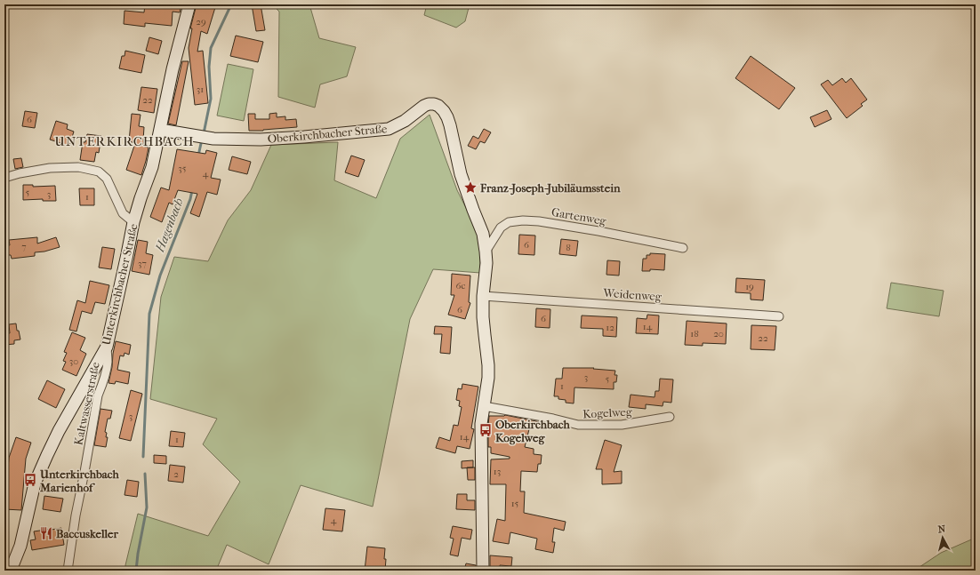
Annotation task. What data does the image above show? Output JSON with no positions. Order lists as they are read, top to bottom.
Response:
{
  "streets": {
    "street": [
      "Oberkirchbacher Straße",
      "Gartenweg",
      "Unterkirchbacher Straße",
      "Weidenweg",
      "Kaltwasserstraße",
      "Kogelweg"
    ]
  },
  "crossings": [
    ["Oberkirchbacher Straße", "Gartenweg"],
    ["Oberkirchbacher Straße", "Unterkirchbacher Straße"],
    ["Oberkirchbacher Straße", "Weidenweg"],
    ["Oberkirchbacher Straße", "Kogelweg"],
    ["Unterkirchbacher Straße", "Kaltwasserstraße"]
  ],
  "districts": ["UNTERKIRCHBACH"],
  "water": ["Hagenbach"],
  "places": {
    "place": ["Franz-Joseph-Jubiläumsstein"],
    "bus stop": ["Oberkirchbach Kogelweg", "Unterkirchbach Marienhof"],
    "restaurant": ["Baccuskeller"]
  },
  "house_numbers": [
    "29",
    "31",
    "22",
    "6",
    "35",
    "4",
    "5",
    "3",
    "1",
    "6",
    "7",
    "8",
    "37",
    "6c",
    "19",
    "6",
    "6",
    "14",
    "12",
    "18",
    "20",
    "22",
    "30",
    "3",
    "5",
    "1",
    "3",
    "14",
    "1",
    "13",
    "2",
    "15",
    "4"
  ],
  "north": "top"
}
